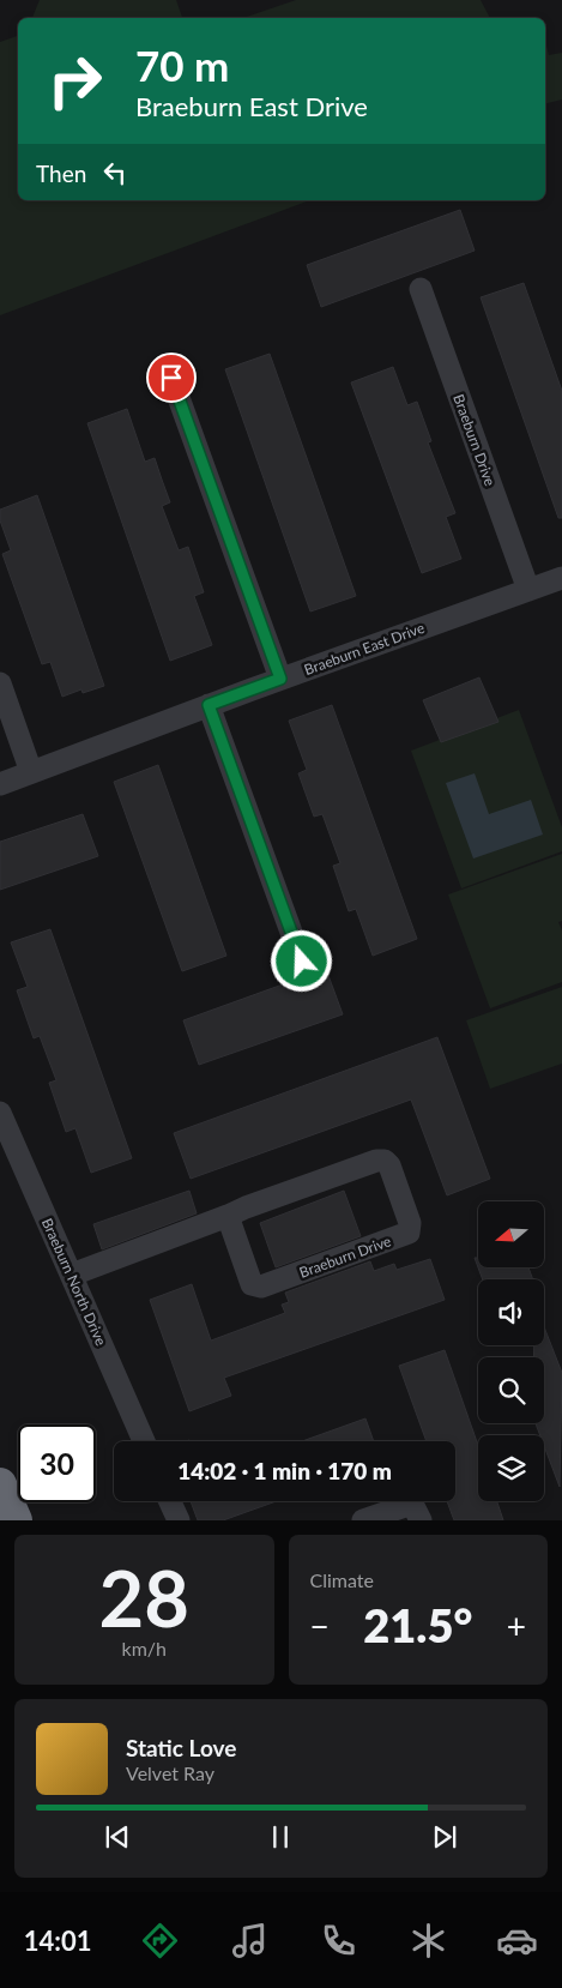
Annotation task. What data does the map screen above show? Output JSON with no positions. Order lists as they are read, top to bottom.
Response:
{
  "streets": {
    "street": ["Braeburn Drive", "Braeburn East Drive", "Braeburn North Drive"]
  },
  "crossings": [
    ["Braeburn Drive", "Braeburn East Drive"],
    ["Braeburn Drive", "Braeburn North Drive"]
  ],
  "north": "left",
  "page": {
    "turn": ["70 m", "Braeburn East Drive"],
    "then": "Then",
    "limit": "30",
    "trip": "14:02 · 1 min · 170 m",
    "tile": [
      ["28", "km/h"],
      "Climate"
    ],
    "heat": ["−", "21.5°", "+"],
    "song": ["Static Love", "Velvet Ray"],
    "tabs": "14:01"
  }
}
